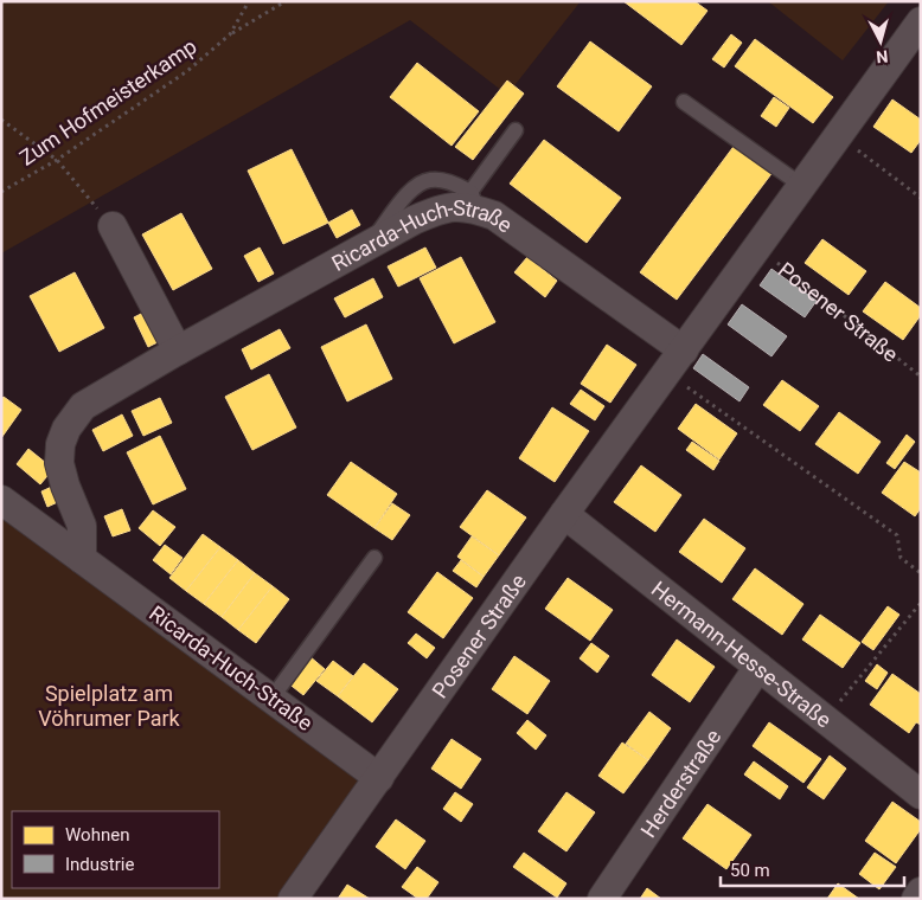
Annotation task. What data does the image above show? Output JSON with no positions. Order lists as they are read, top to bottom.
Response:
{
  "streets": {
    "street": [
      "Ricarda-Huch-Straße",
      "Posener Straße",
      "Hermann-Hesse-Straße",
      "Herderstraße"
    ],
    "path": ["Zum Hofmeisterkamp"]
  },
  "crossings": [
    ["Ricarda-Huch-Straße", "Posener Straße"],
    ["Posener Straße", "Hermann-Hesse-Straße"],
    ["Hermann-Hesse-Straße", "Herderstraße"]
  ],
  "parks": ["Spielplatz am Vöhrumer Park"],
  "legend": ["Wohnen", "Industrie"],
  "scale_bar": "50 m",
  "north": "bottom"
}
